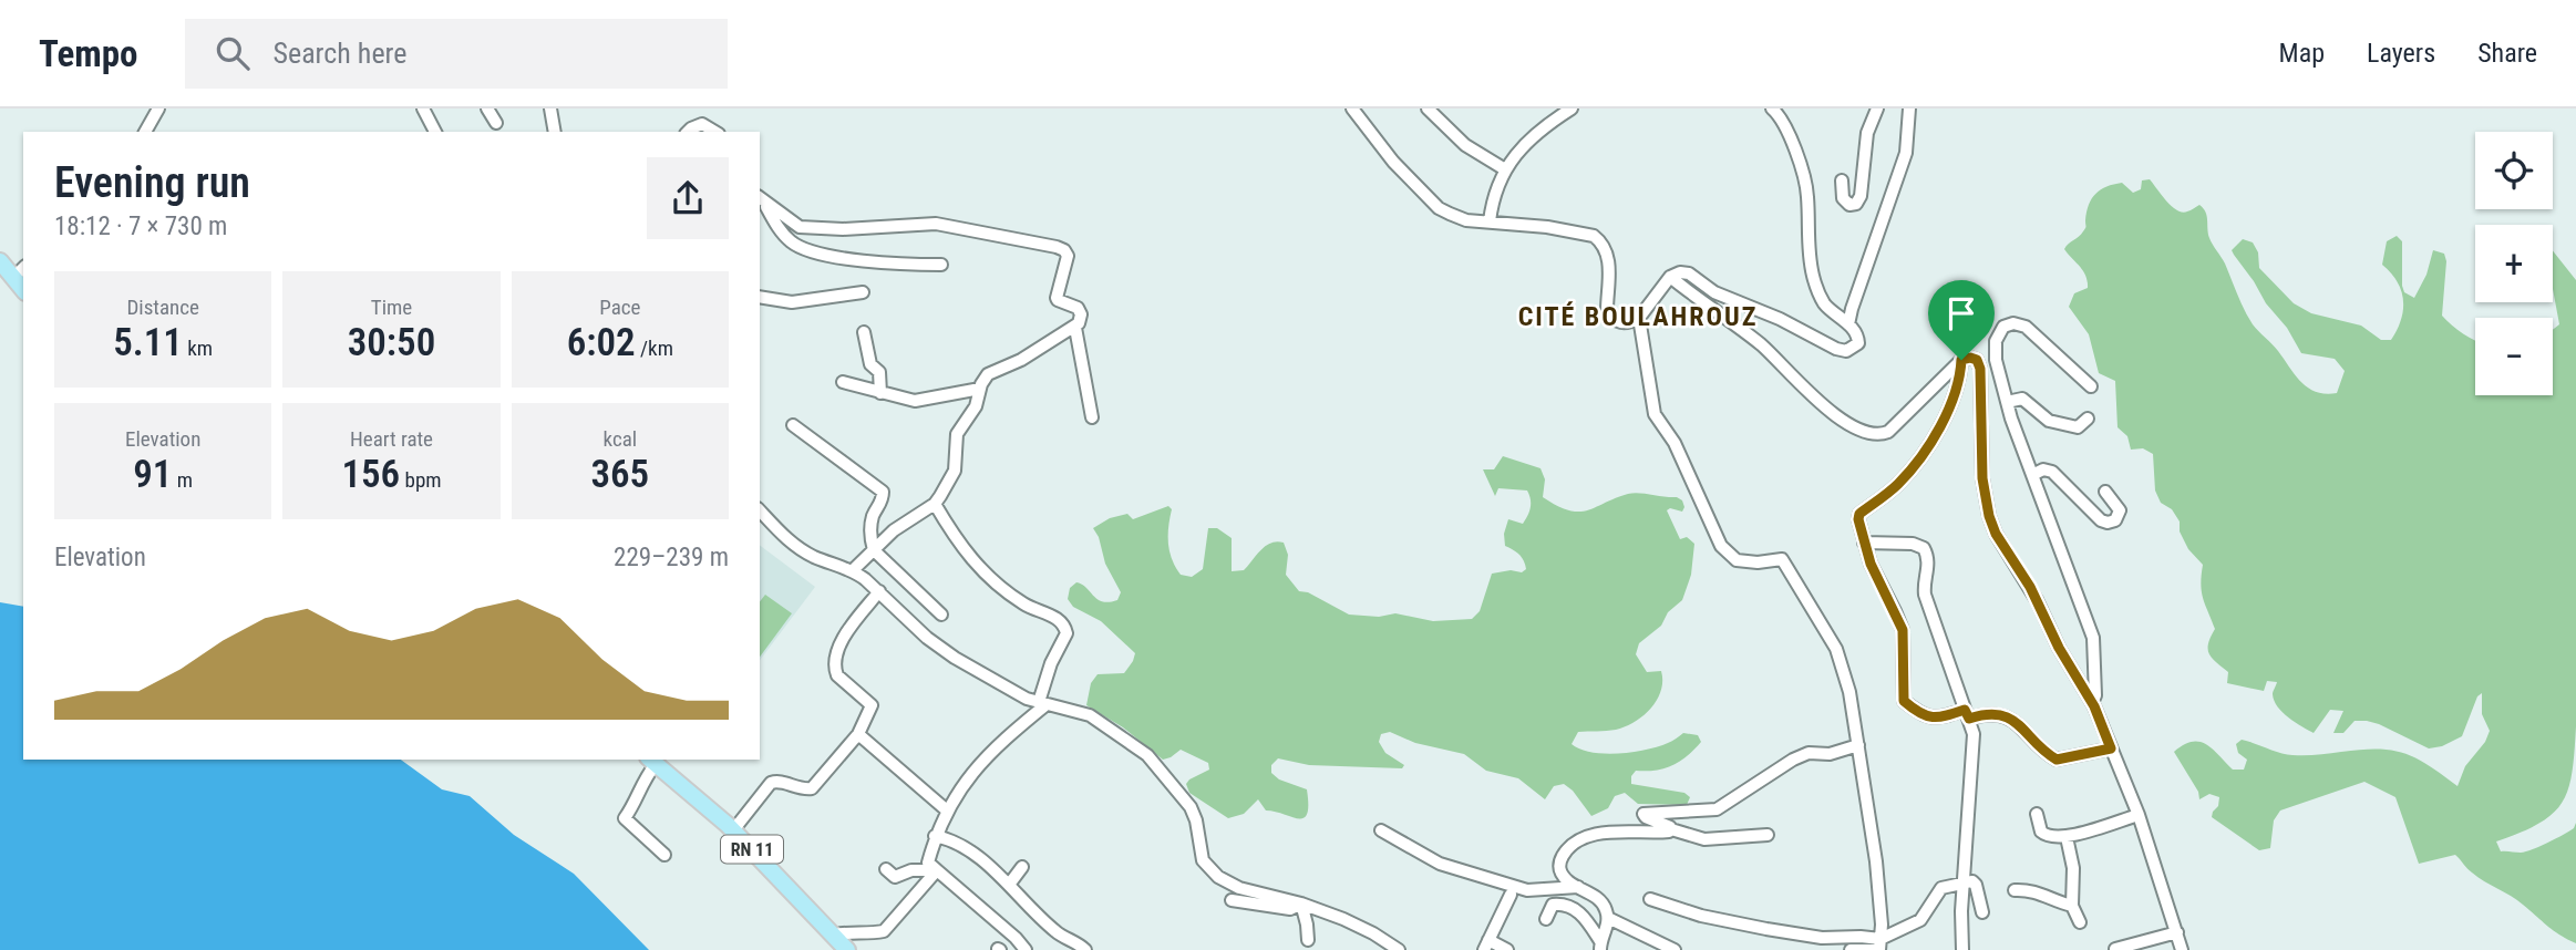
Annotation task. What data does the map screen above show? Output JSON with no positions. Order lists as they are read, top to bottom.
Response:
{
  "streets": {
    "main road": ["RN 11"]
  },
  "districts": ["CITÉ BOULAHROUZ"],
  "page": {
    "header": "Tempo",
    "search": "Search here",
    "nav": ["Map", "Layers", "Share"],
    "map_buttons": ["+", "−"],
    "heading": ["Evening run", "18:12 · 7 × 730 m"],
    "stats": [
      ["Distance", "5.11 km"],
      ["Time", "30:50"],
      ["Pace", "6:02 /km"],
      ["Elevation", "91 m"],
      ["Heart rate", "156 bpm"],
      ["kcal", "365"]
    ],
    "chart": ["Elevation", "229–239 m"]
  }
}
